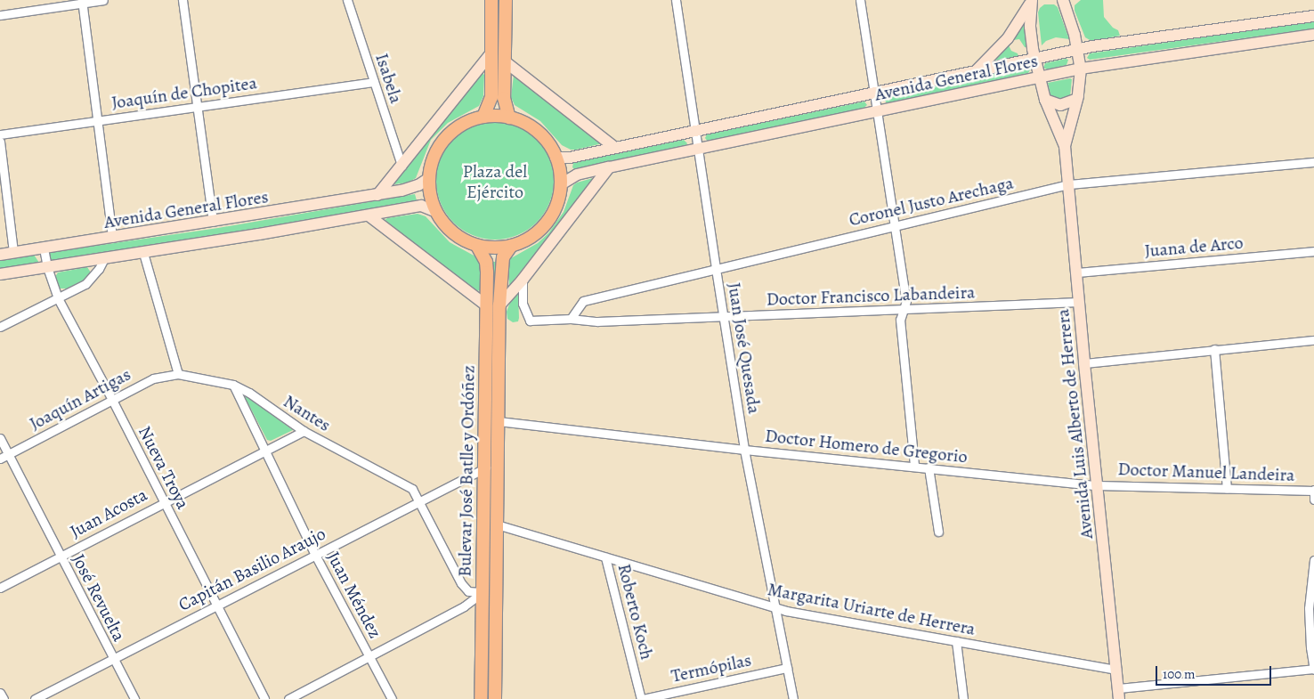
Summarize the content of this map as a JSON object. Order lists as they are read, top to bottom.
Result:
{
  "streets": {
    "main road": ["Avenida General Flores", "Avenida Luis Alberto de Herrera", "Bulevar José Batlle y Ordóñez"],
    "street": [
      "Isabela",
      "Joaquín de Chopitea",
      "Coronel Justo Arechaga",
      "Juana de Arco",
      "Doctor Francisco Labandeira",
      "Juan José Quesada",
      "Joaquín Artigas",
      "Nantes",
      "Doctor Homero de Gregorio",
      "Nueva Troya",
      "Doctor Manuel Landeira",
      "Juan Acosta",
      "Capitán Basilio Araujo",
      "Juan Méndez",
      "José Revuelta",
      "Margarita Uriarte de Herrera",
      "Roberto Koch",
      "Termópilas"
    ]
  },
  "crossings": [
    ["Avenida General Flores", "Juan José Quesada"],
    ["Avenida General Flores", "Avenida Luis Alberto de Herrera"],
    ["Avenida General Flores", "Nueva Troya"],
    ["Avenida General Flores", "Bulevar José Batlle y Ordóñez"],
    ["Isabela", "Joaquín de Chopitea"],
    ["Coronel Justo Arechaga", "Doctor Francisco Labandeira"],
    ["Coronel Justo Arechaga", "Juan José Quesada"],
    ["Coronel Justo Arechaga", "Avenida Luis Alberto de Herrera"],
    ["Juana de Arco", "Avenida Luis Alberto de Herrera"],
    ["Doctor Francisco Labandeira", "Juan José Quesada"],
    ["Doctor Francisco Labandeira", "Avenida Luis Alberto de Herrera"],
    ["Juan José Quesada", "Doctor Homero de Gregorio"],
    ["Juan José Quesada", "Margarita Uriarte de Herrera"],
    ["Juan José Quesada", "Termópilas"],
    ["Joaquín Artigas", "Nantes"],
    ["Joaquín Artigas", "Nueva Troya"],
    ["Joaquín Artigas", "José Revuelta"],
    ["Nantes", "Bulevar José Batlle y Ordóñez"],
    ["Nantes", "Juan Acosta"],
    ["Nantes", "Capitán Basilio Araujo"],
    ["Nantes", "Juan Méndez"],
    ["Avenida Luis Alberto de Herrera", "Doctor Homero de Gregorio"],
    ["Avenida Luis Alberto de Herrera", "Doctor Manuel Landeira"],
    ["Avenida Luis Alberto de Herrera", "Margarita Uriarte de Herrera"],
    ["Doctor Homero de Gregorio", "Bulevar José Batlle y Ordóñez"],
    ["Doctor Homero de Gregorio", "Doctor Manuel Landeira"],
    ["Nueva Troya", "Juan Acosta"],
    ["Nueva Troya", "Capitán Basilio Araujo"],
    ["Bulevar José Batlle y Ordóñez", "Capitán Basilio Araujo"],
    ["Bulevar José Batlle y Ordóñez", "Margarita Uriarte de Herrera"],
    ["Juan Acosta", "Juan Méndez"],
    ["Juan Acosta", "José Revuelta"],
    ["Capitán Basilio Araujo", "Juan Méndez"],
    ["Capitán Basilio Araujo", "José Revuelta"],
    ["Margarita Uriarte de Herrera", "Roberto Koch"],
    ["Roberto Koch", "Termópilas"]
  ],
  "parks": ["Plaza del Ejército"],
  "scale_bar": "100 m"
}
